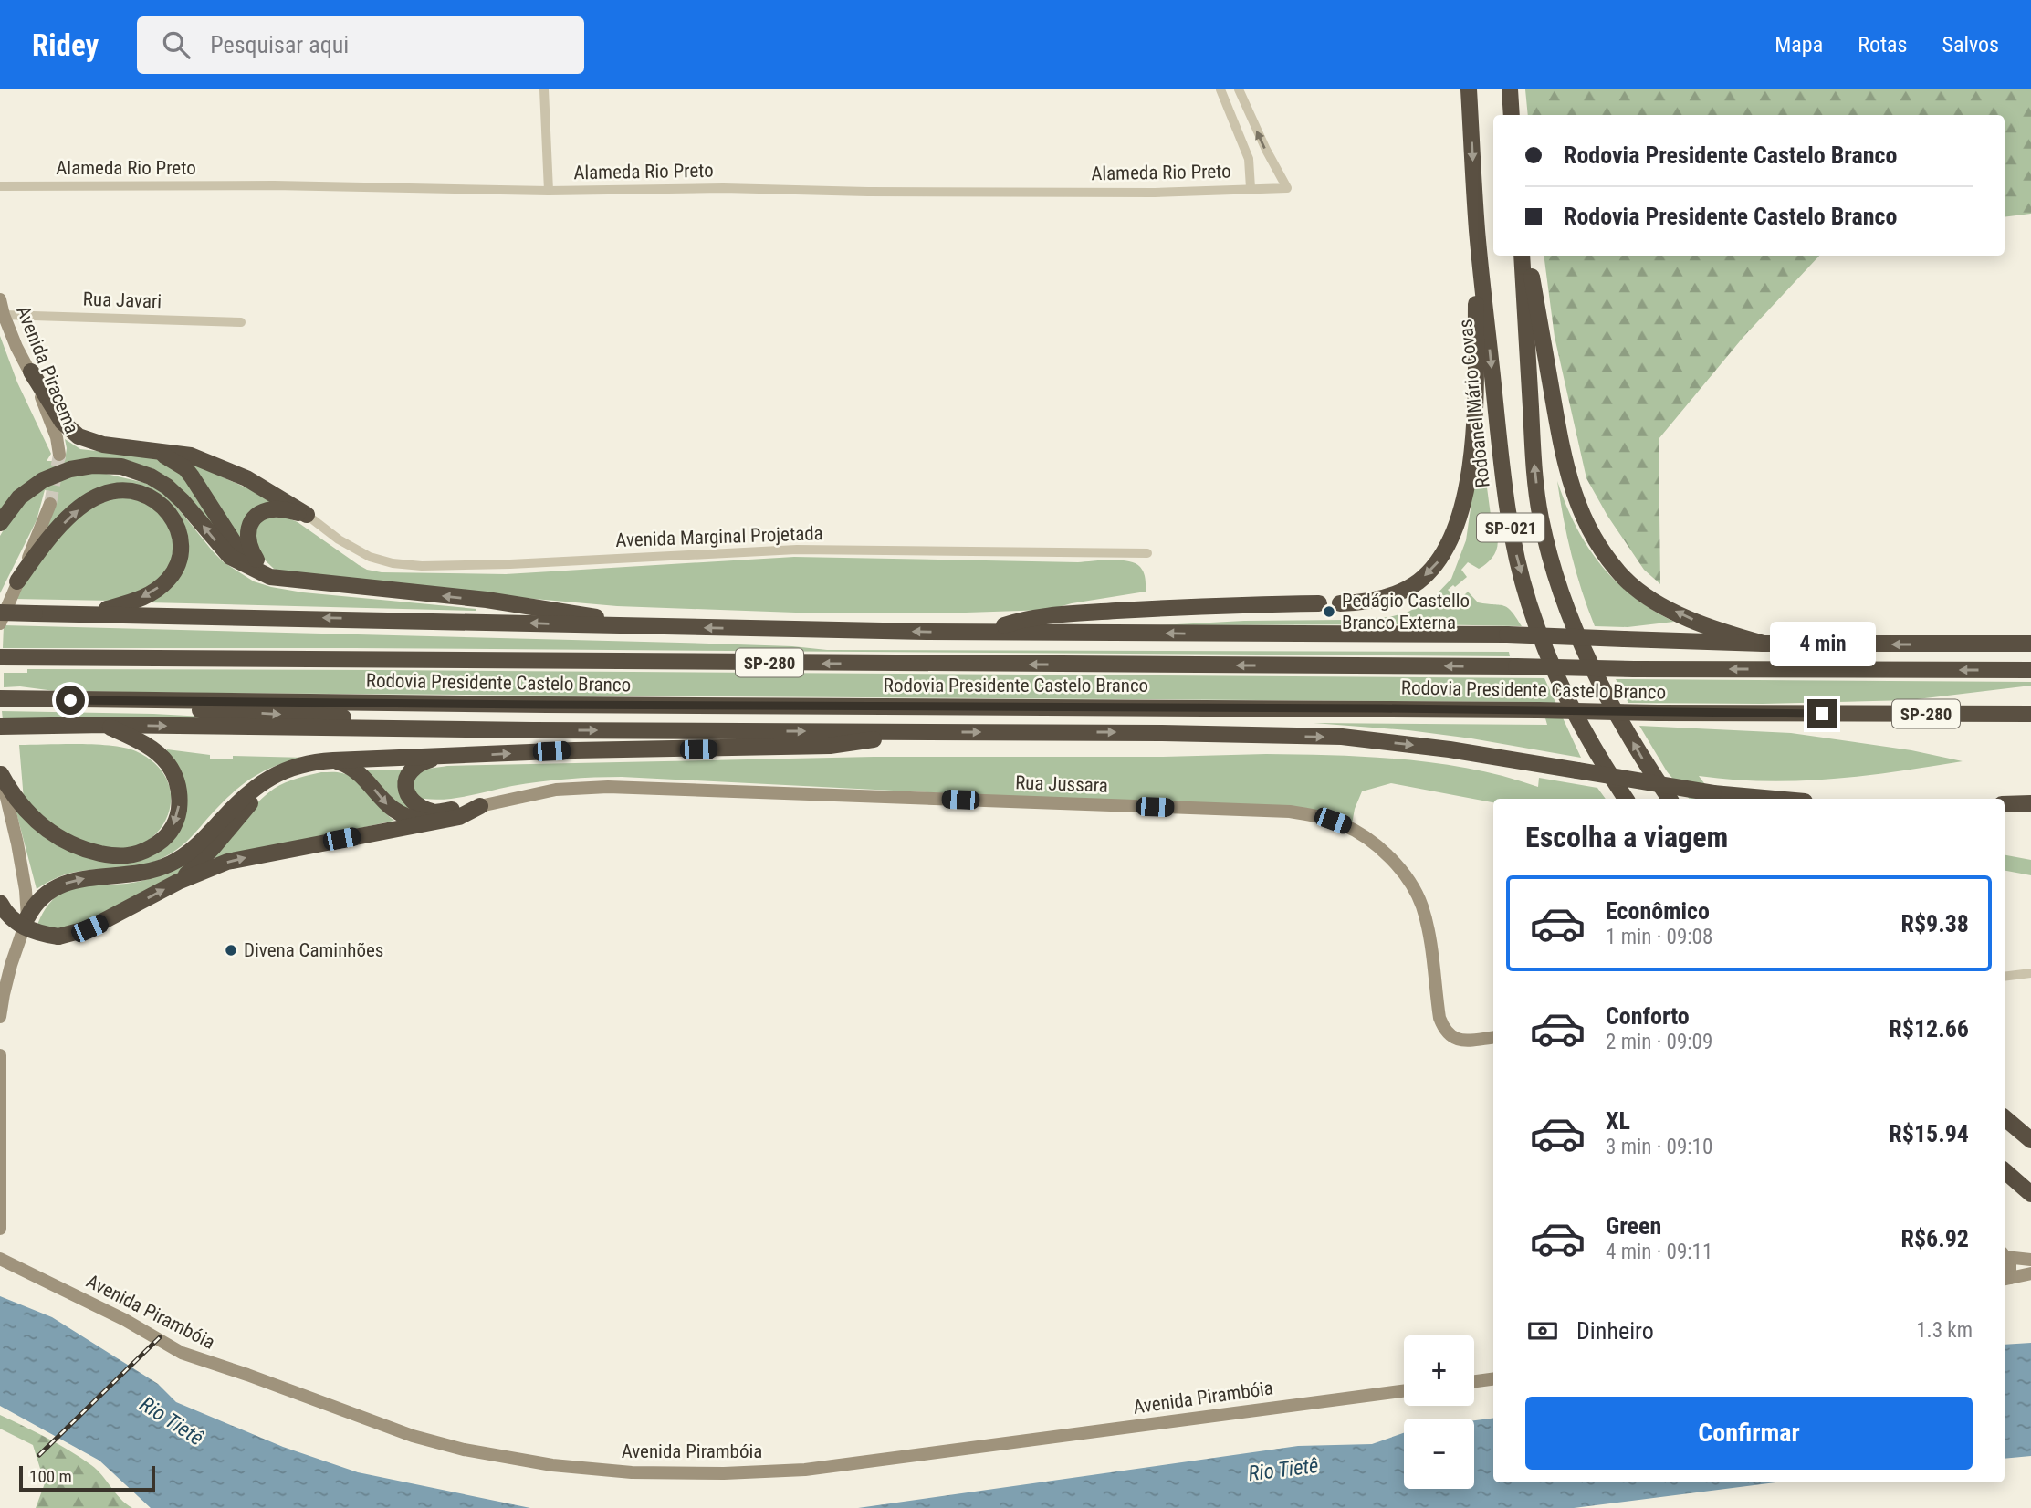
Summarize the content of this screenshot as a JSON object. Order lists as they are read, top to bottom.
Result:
{
  "streets": {
    "highway": [
      "Rodoanel Mário Covas",
      "SP-021",
      "SP-280",
      "Rodovia Presidente Castelo Branco"
    ],
    "main road": ["Avenida Piracema", "Rua Jussara", "Avenida Pirambóia"],
    "street": ["Alameda Rio Preto", "Rua Javari", "Avenida Marginal Projetada"]
  },
  "crossings": [
    ["Rua Javari", "Avenida Piracema"]
  ],
  "water": ["Rio Tietê"],
  "places": ["Pedágio Castello Branco Externa", "Divena Caminhões"],
  "scale_bar": "100 m",
  "page": {
    "header": "Ridey",
    "search": "Pesquisar aqui",
    "nav": ["Mapa", "Rotas", "Salvos"],
    "banner": ["Rodovia Presidente Castelo Branco", "Rodovia Presidente Castelo Branco"],
    "bubble": "4 min",
    "heading": "Escolha a viagem",
    "list": [
      {
        "name": "Econômico",
        "note": "1 min · 09:08",
        "value": "R$9.38"
      },
      {
        "name": "Conforto",
        "note": "2 min · 09:09",
        "value": "R$12.66"
      },
      {
        "name": "XL",
        "note": "3 min · 09:10",
        "value": "R$15.94"
      },
      {
        "name": "Green",
        "note": "4 min · 09:11",
        "value": "R$6.92"
      }
    ],
    "pay": ["Dinheiro", "1.3 km"],
    "map_buttons": ["+", "−"],
    "buttons": "Confirmar",
    "scale": "100 m"
  }
}
